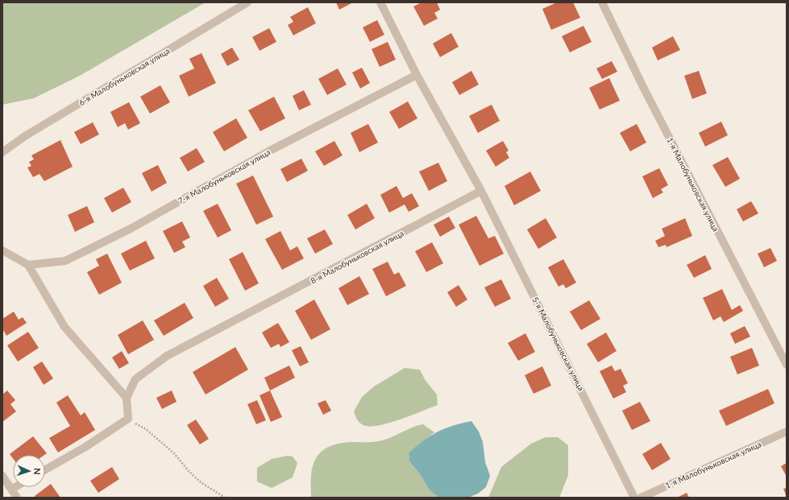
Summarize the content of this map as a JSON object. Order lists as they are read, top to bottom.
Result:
{
  "streets": {
    "street": [
      "6-я Малобуньковская улица",
      "7-я Малобуньковская улица",
      "1-я Малобуньковская улица",
      "8-я Малобуньковская улица",
      "5-я Малобуньковская улица"
    ]
  },
  "crossings": [
    ["8-я Малобуньковская улица", "5-я Малобуньковская улица"]
  ],
  "north": "right"
}
